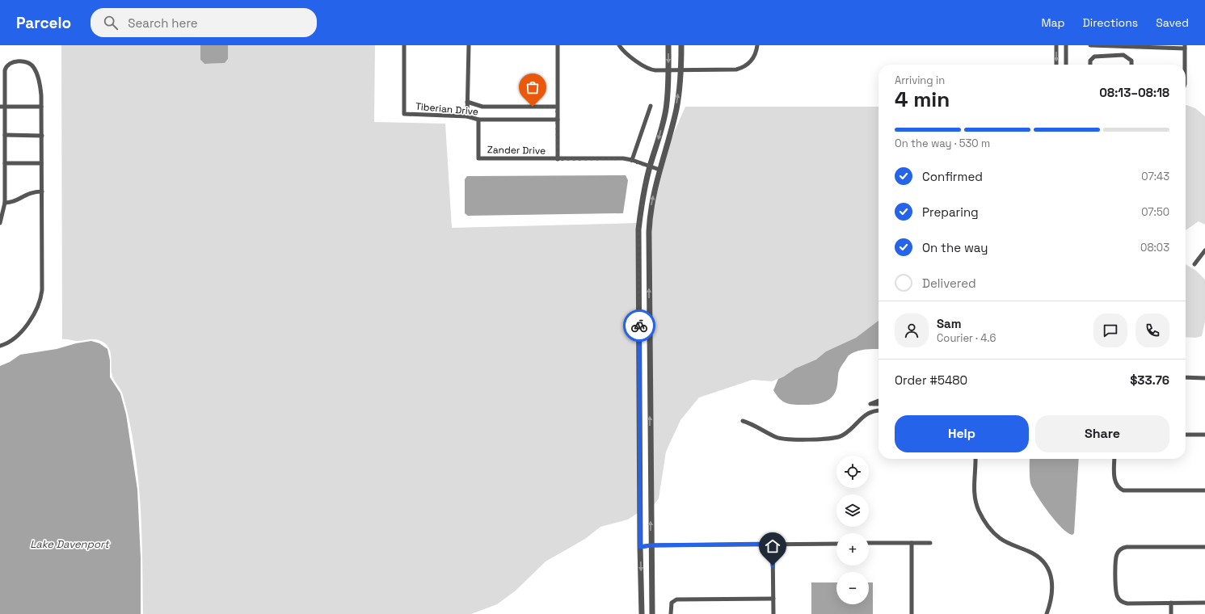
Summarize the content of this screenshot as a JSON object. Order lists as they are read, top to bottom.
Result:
{
  "streets": {
    "street": ["Tiberian Drive", "Zander Drive"]
  },
  "crossings": [
    ["Tiberian Drive", "Zander Drive"]
  ],
  "water": ["Lake Davenport"],
  "page": {
    "header": "Parcelo",
    "search": "Search here",
    "nav": ["Map", "Directions", "Saved"],
    "heading": ["4 min", "Arriving in", "08:13–08:18"],
    "panel": [
      "Sam",
      "Courier · 4.6",
      "Order #5480",
      "$33.76"
    ],
    "bar": "On the way · 530 m",
    "list": [
      ["Confirmed", "07:43"],
      ["Preparing", "07:50"],
      ["On the way", "08:03"],
      "Delivered"
    ],
    "buttons": ["Help", "Share"],
    "map_buttons": ["+", "−"]
  }
}
